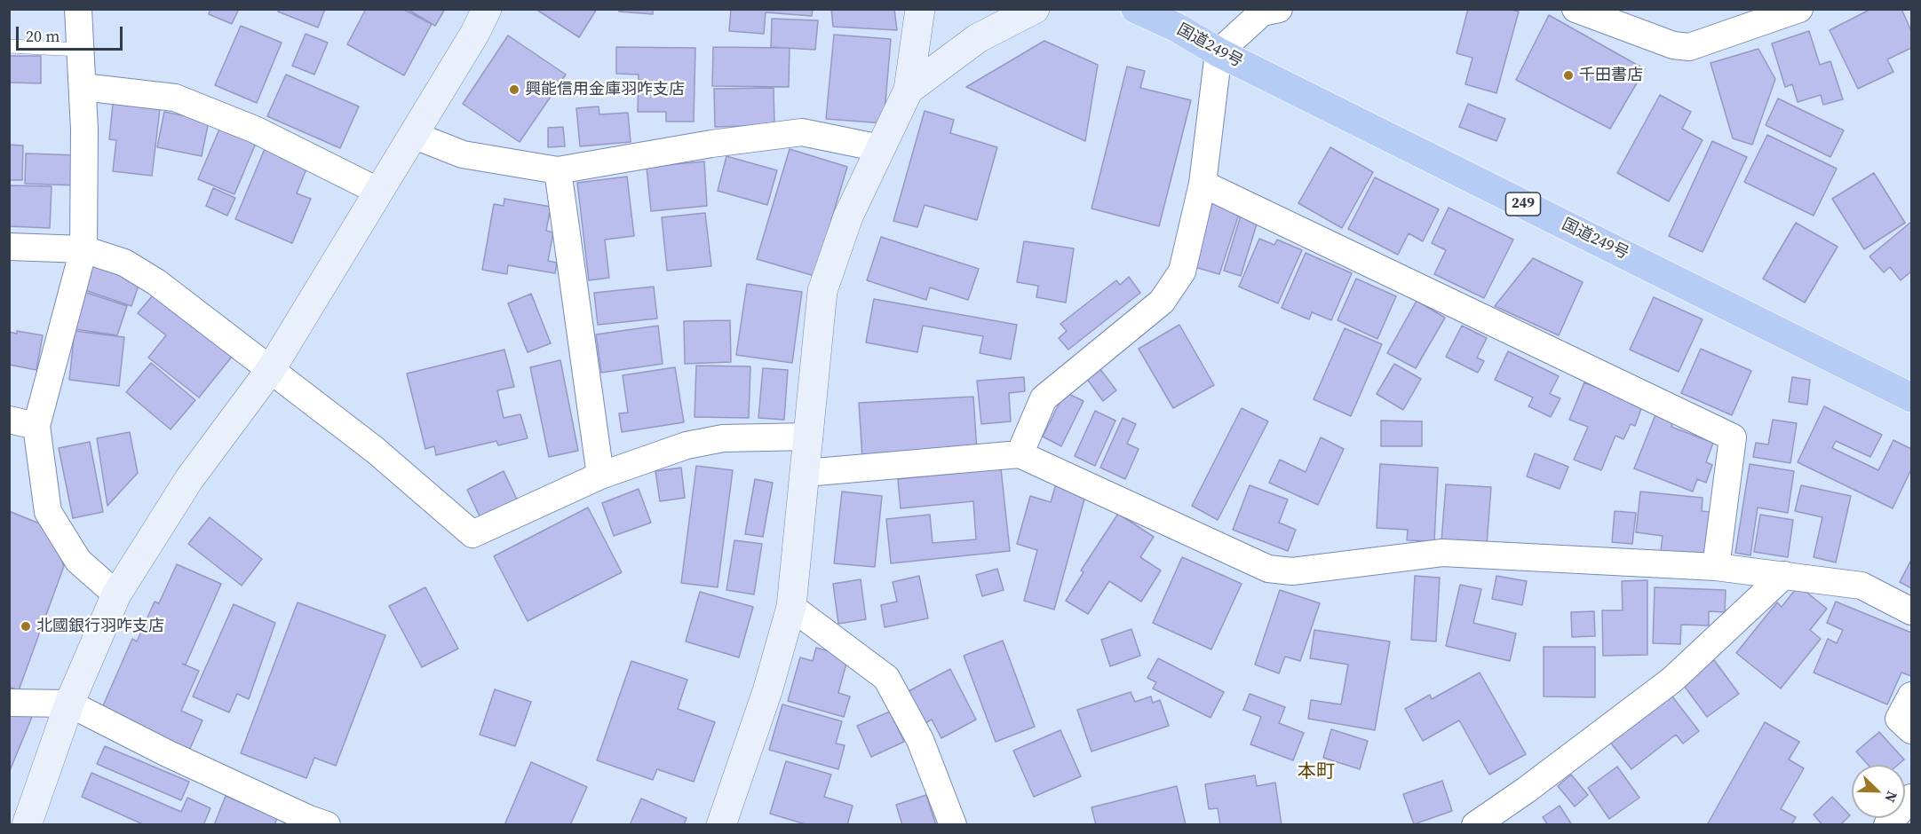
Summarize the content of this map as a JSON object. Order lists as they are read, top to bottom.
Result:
{
  "streets": {
    "highway": ["国道249号", "249"]
  },
  "districts": ["本町"],
  "places": ["千田書店", "興能信用金庫羽咋支店", "北國銀行羽咋支店"],
  "scale_bar": "20 m",
  "north": "bottom right"
}
